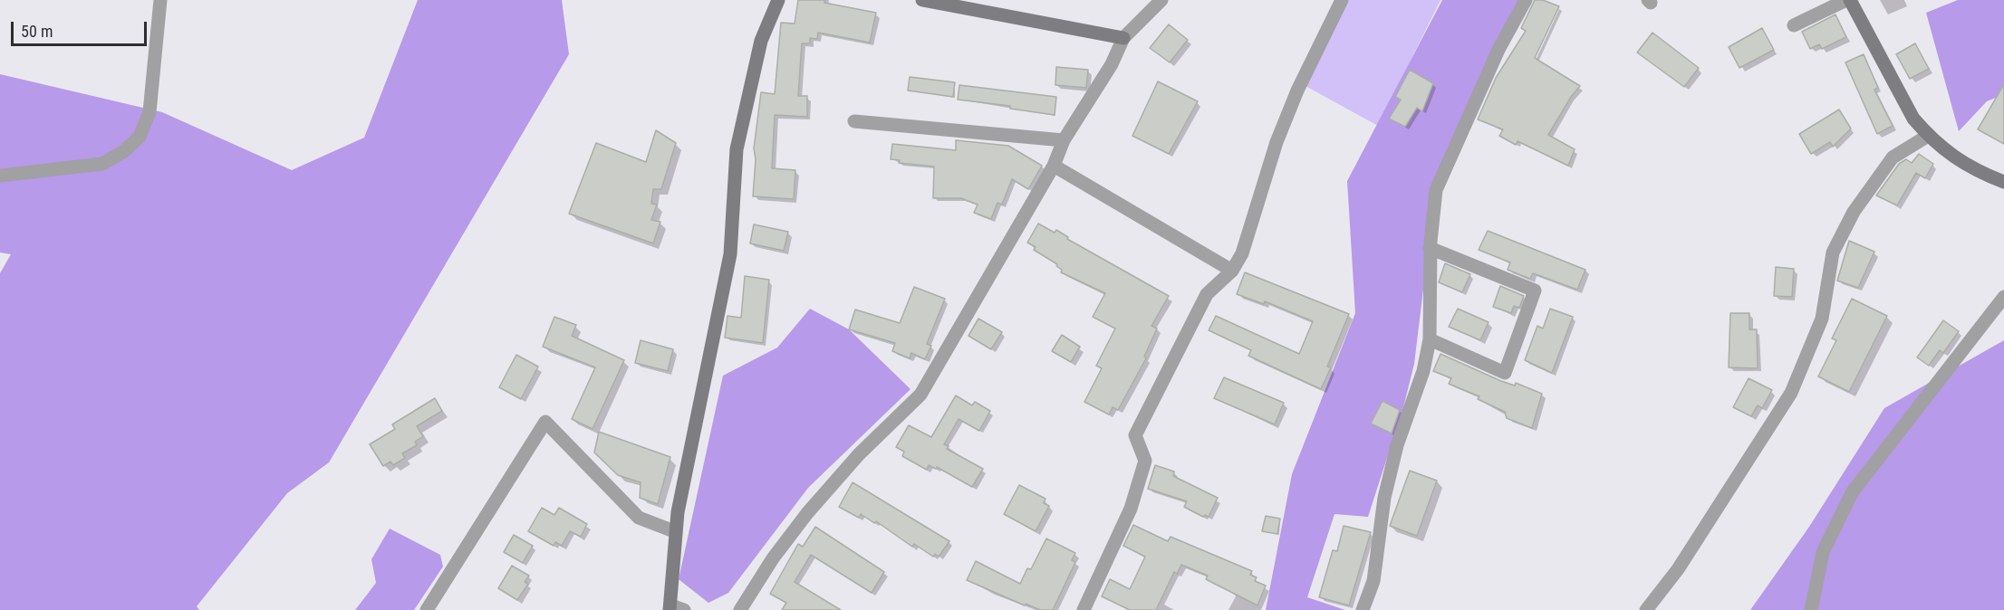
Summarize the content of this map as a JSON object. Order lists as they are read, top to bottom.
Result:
{
  "scale_bar": "50 m"
}
